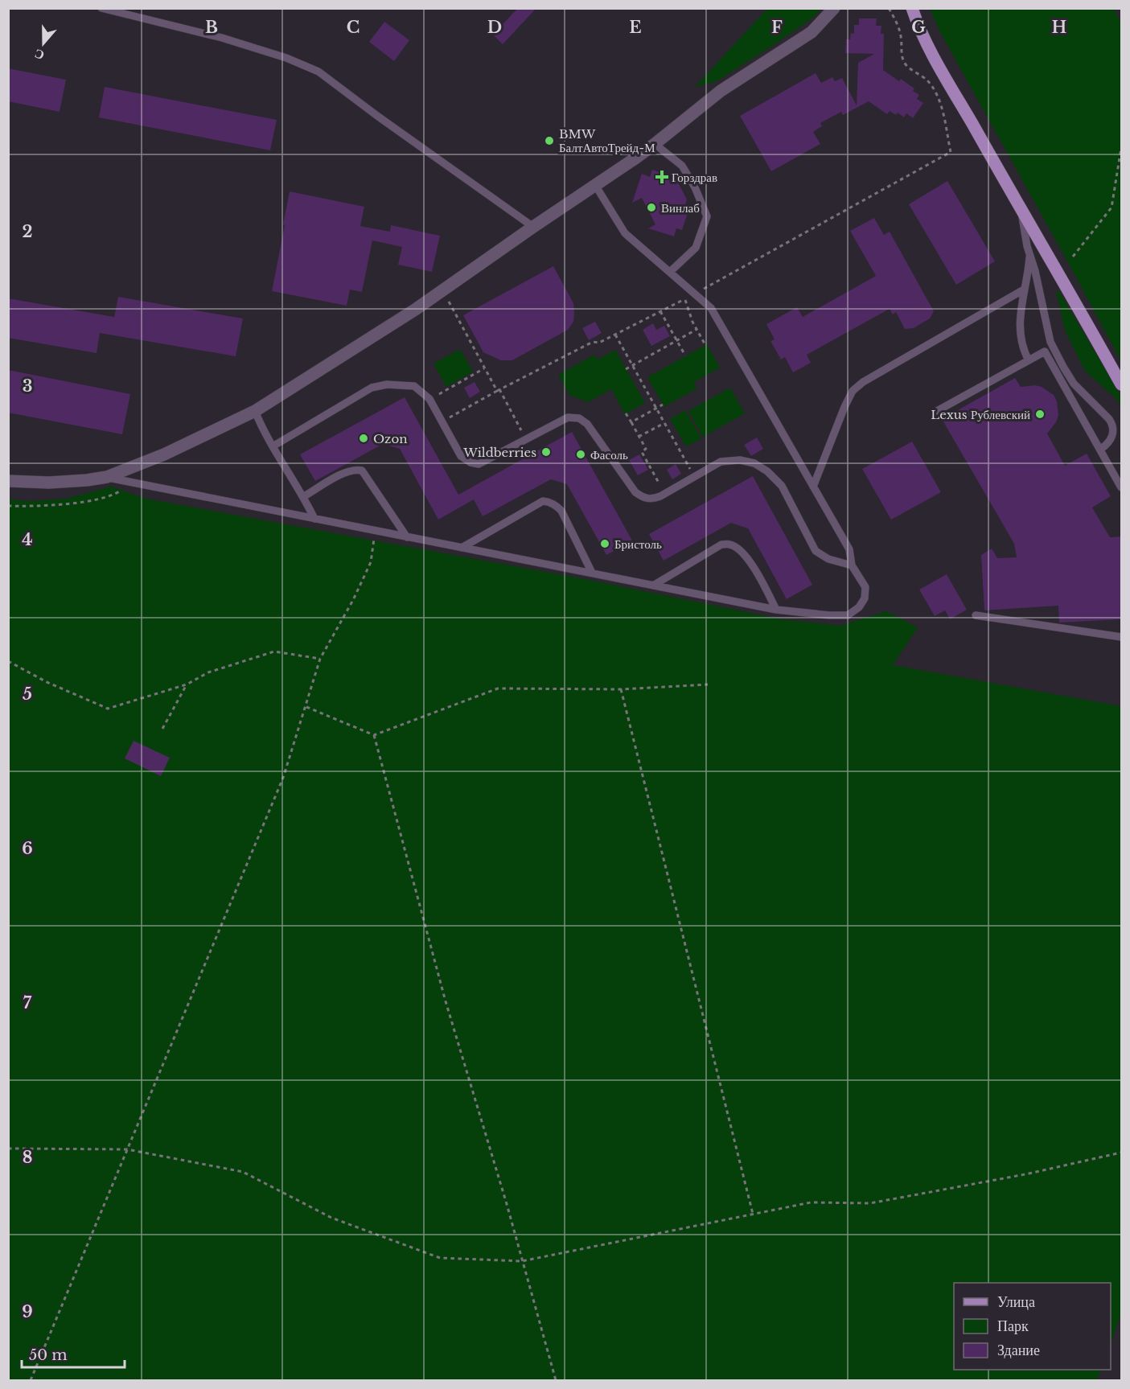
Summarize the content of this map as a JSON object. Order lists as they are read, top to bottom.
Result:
{
  "places": {
    "other": [
      "BMW БалтАвтоТрейд-М",
      "Винлаб",
      "Lexus Рублевский",
      "Ozon",
      "Wildberries",
      "Фасоль",
      "Бристоль"
    ],
    "health": ["Горздрав"]
  },
  "legend": ["Улица", "Парк", "Здание"],
  "scale_bar": "50 m",
  "north": "bottom",
  "grid": {
    "columns": [
      "B",
      "C",
      "D",
      "E",
      "F",
      "G",
      "H"
    ],
    "rows": [
      "2",
      "3",
      "4",
      "5",
      "6",
      "7",
      "8",
      "9"
    ]
  }
}
